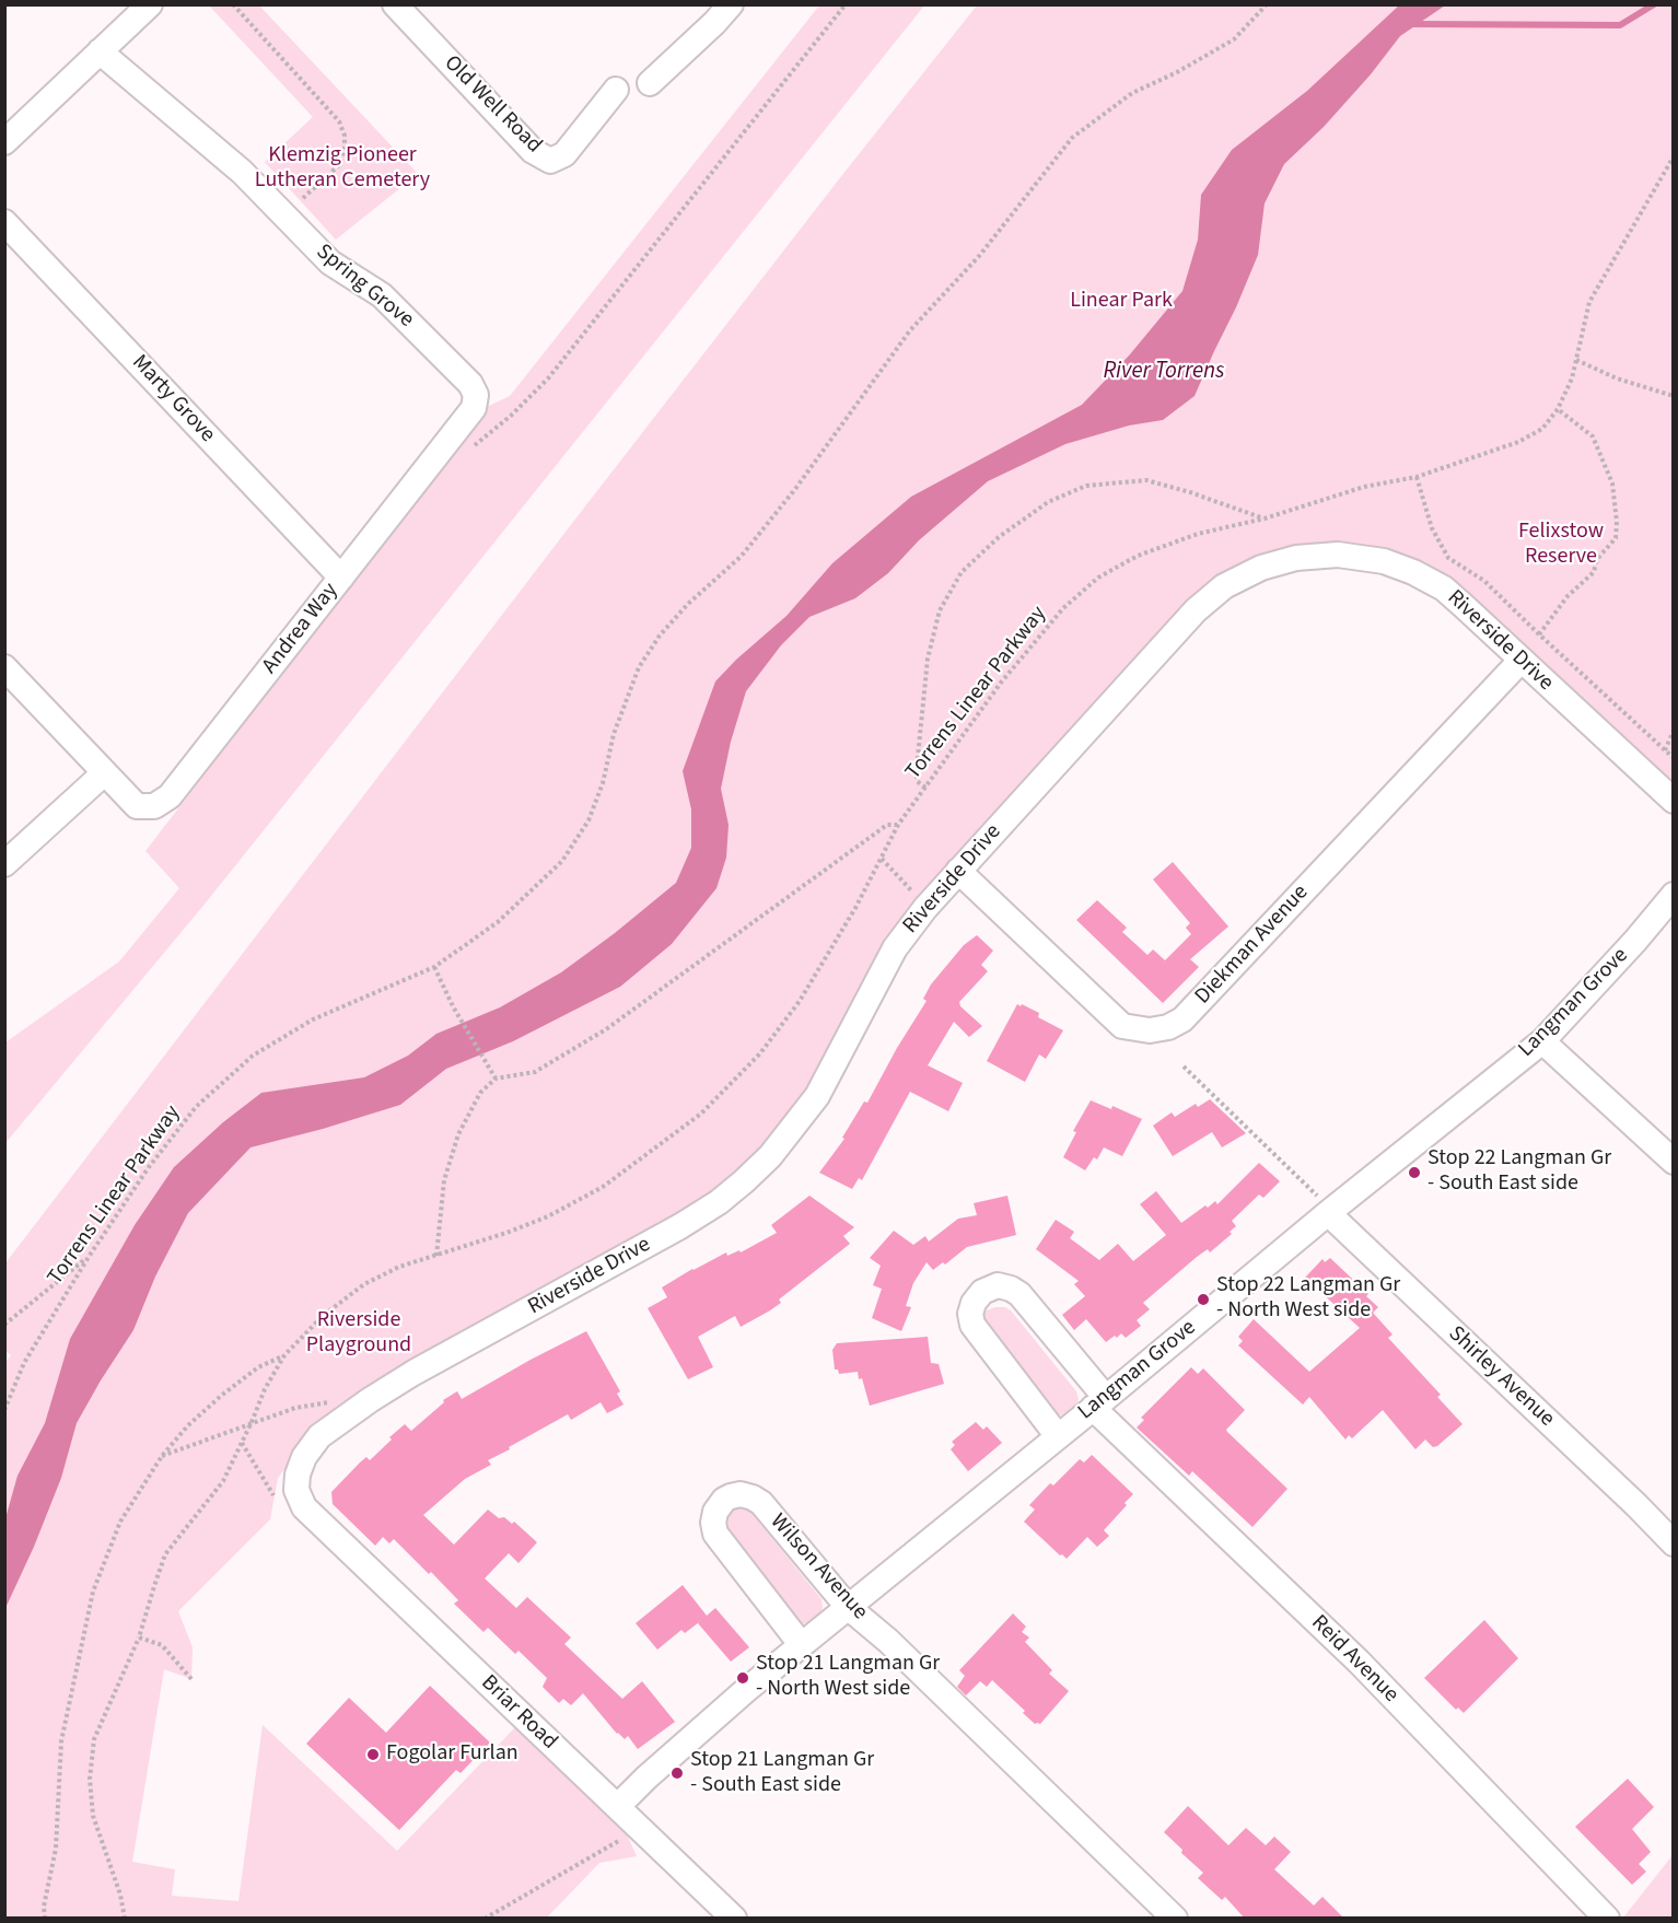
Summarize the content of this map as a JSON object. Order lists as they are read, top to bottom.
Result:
{
  "streets": {
    "street": [
      "Old Well Road",
      "Spring Grove",
      "Marty Grove",
      "Andrea Way",
      "Riverside Drive",
      "Diekman Avenue",
      "Langman Grove",
      "Shirley Avenue",
      "Wilson Avenue",
      "Reid Avenue",
      "Briar Road"
    ],
    "path": ["Torrens Linear Parkway"]
  },
  "crossings": [
    ["Spring Grove", "Andrea Way"],
    ["Marty Grove", "Andrea Way"],
    ["Riverside Drive", "Diekman Avenue"],
    ["Riverside Drive", "Briar Road"],
    ["Langman Grove", "Shirley Avenue"],
    ["Langman Grove", "Wilson Avenue"],
    ["Langman Grove", "Reid Avenue"],
    ["Langman Grove", "Briar Road"]
  ],
  "water": ["River Torrens"],
  "parks": [
    "Klemzig Pioneer Lutheran Cemetery",
    "Linear Park",
    "Felixstow Reserve",
    "Riverside Playground"
  ],
  "places": [
    "Stop 22 Langman Gr - South East side",
    "Stop 22 Langman Gr - North West side",
    "Stop 21 Langman Gr - North West side",
    "Fogolar Furlan",
    "Stop 21 Langman Gr - South East side"
  ]
}
